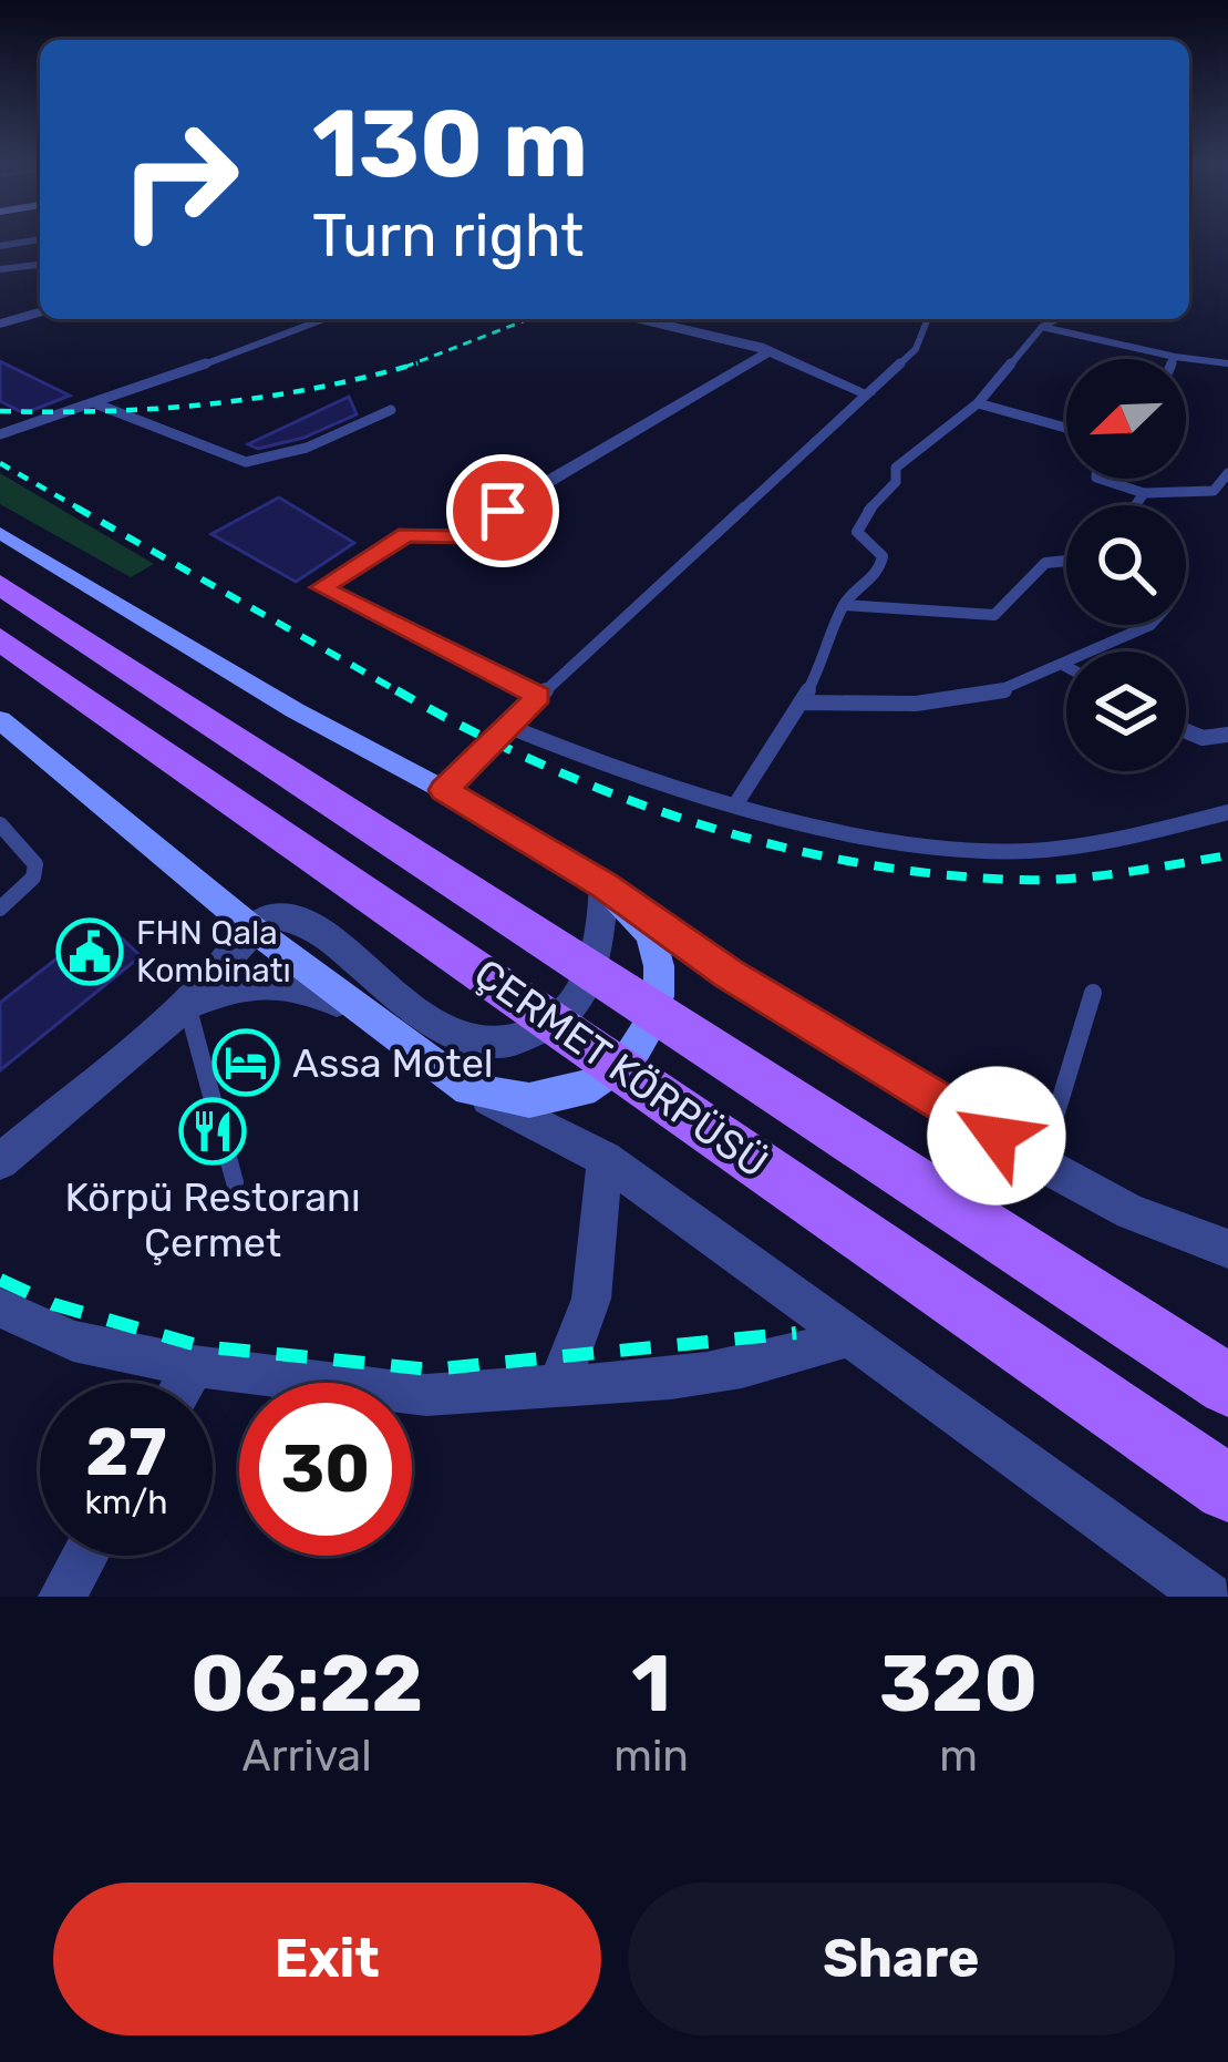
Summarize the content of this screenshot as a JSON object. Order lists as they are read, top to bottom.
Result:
{
  "streets": {
    "main road": ["ÇERMET KÖRPÜSÜ"]
  },
  "places": {
    "public building": ["FHN Qala Kombinatı"],
    "hotel": ["Assa Motel"],
    "restaurant": ["Körpü Restoranı Çermet"]
  },
  "north": "bottom left",
  "page": {
    "turn": ["130 m", "Turn right"],
    "speed": "27 km/h",
    "limit": "30",
    "eta": [
      "06:22",
      "Arrival",
      "1",
      "min",
      "320",
      "m"
    ],
    "buttons": ["Exit", "Share"]
  }
}
